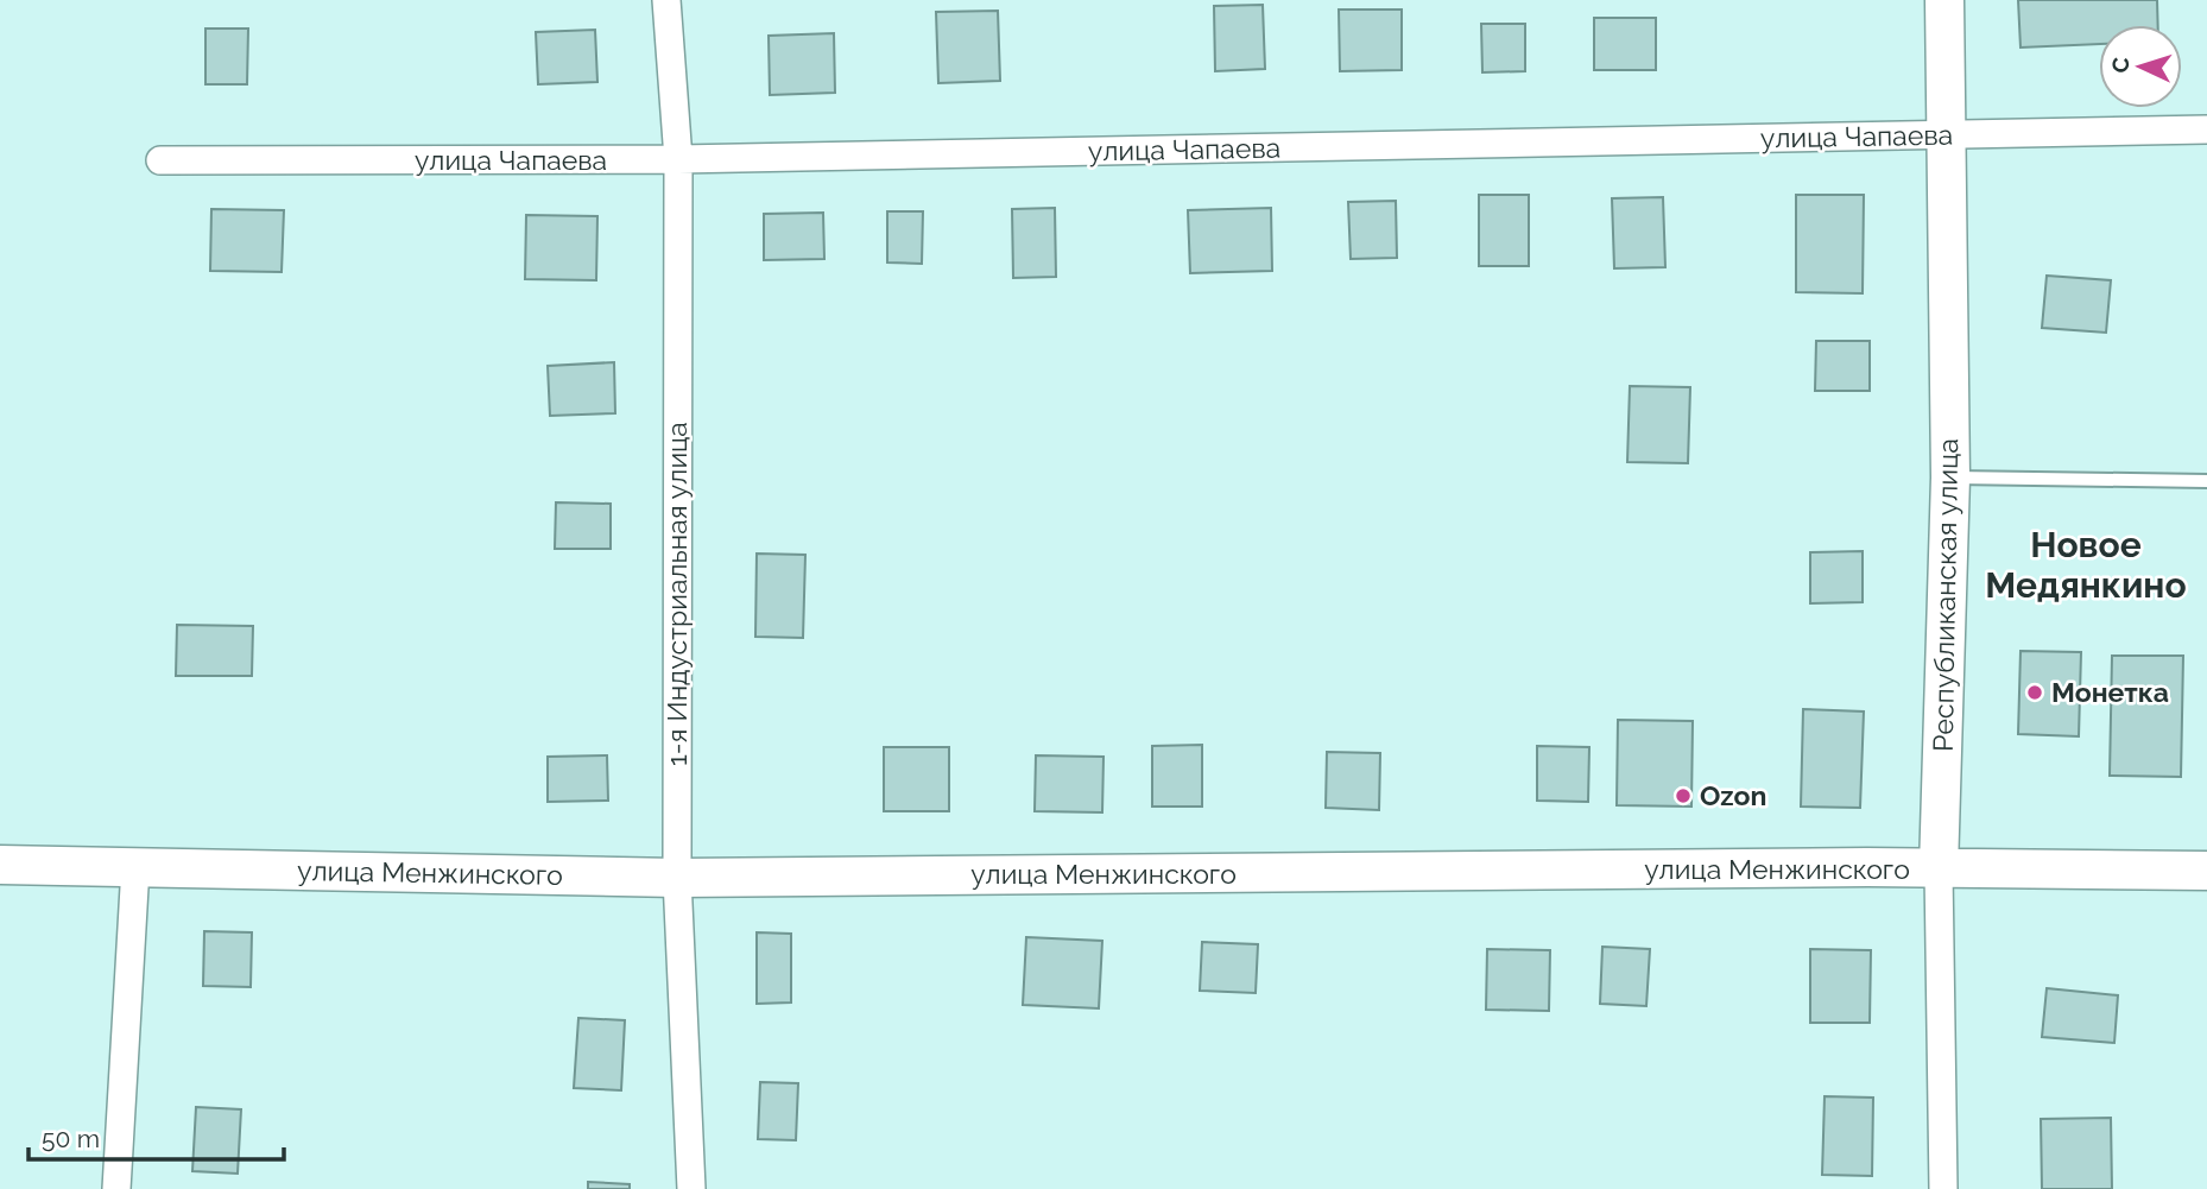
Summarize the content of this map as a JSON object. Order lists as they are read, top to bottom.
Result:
{
  "streets": {
    "main road": ["Республиканская улица", "улица Менжинского"],
    "street": ["улица Чапаева", "1-я Индустриальная улица"]
  },
  "crossings": [
    ["улица Чапаева", "1-я Индустриальная улица"],
    ["улица Чапаева", "Республиканская улица"],
    ["1-я Индустриальная улица", "улица Менжинского"],
    ["Республиканская улица", "улица Менжинского"]
  ],
  "districts": ["Новое Медянкино"],
  "places": ["Монетка", "Ozon"],
  "scale_bar": "50 m",
  "north": "left"
}
